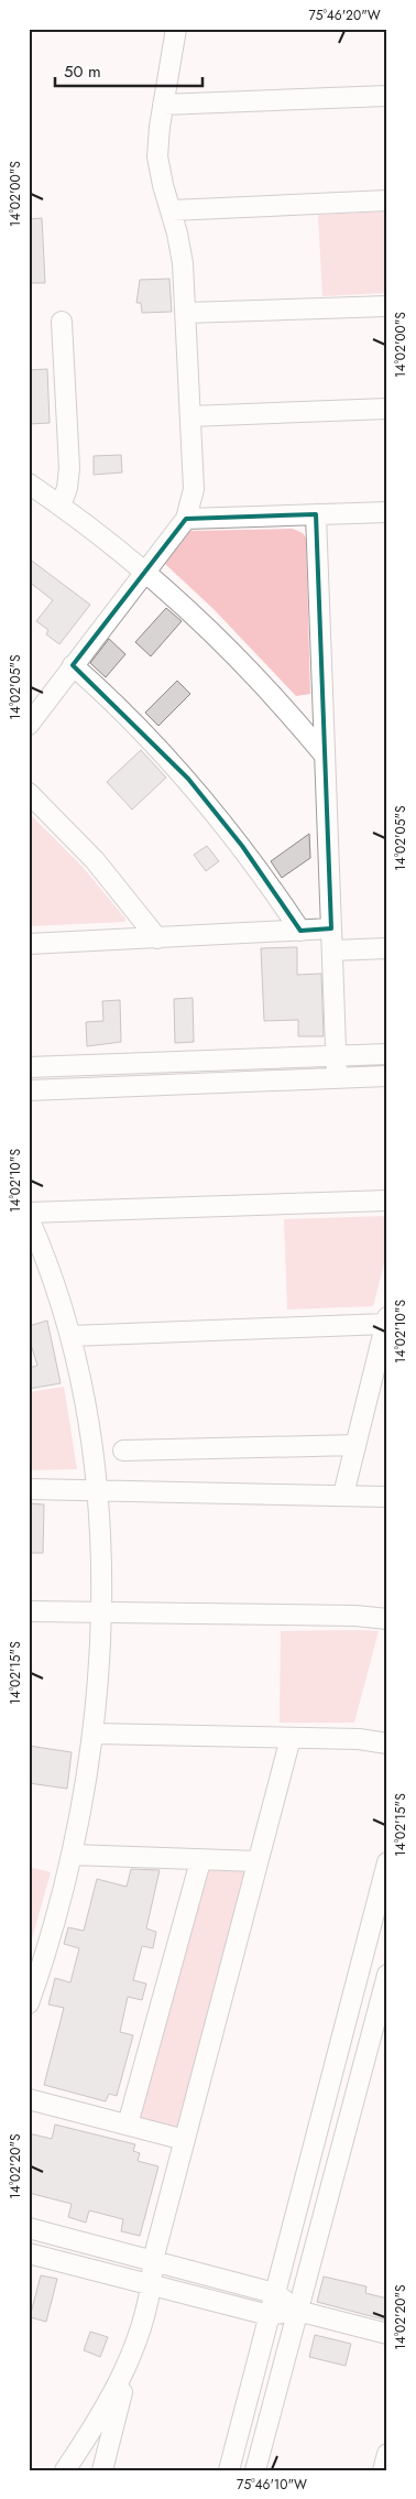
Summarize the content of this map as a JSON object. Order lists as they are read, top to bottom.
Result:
{
  "scale_bar": "50 m",
  "coordinates": [
    "75°46'20\"W",
    "14°02'00\"S",
    "14°02'05\"S",
    "14°02'10\"S",
    "14°02'15\"S",
    "14°02'20\"S",
    "75°46'10\"W"
  ]
}
